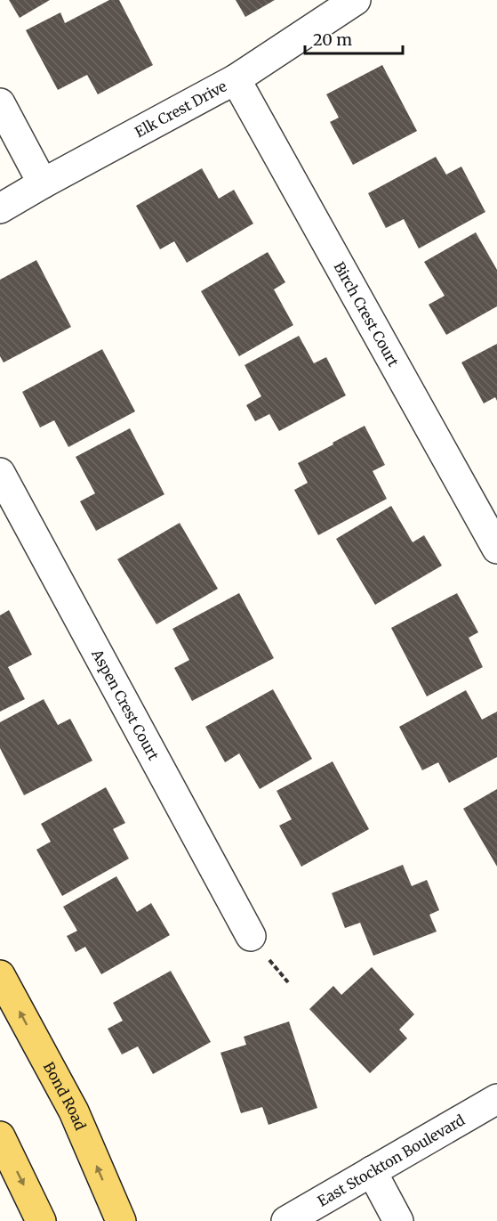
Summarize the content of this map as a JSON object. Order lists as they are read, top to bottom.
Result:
{
  "streets": {
    "main road": ["Bond Road"],
    "street": [
      "Elk Crest Drive",
      "Birch Crest Court",
      "Aspen Crest Court",
      "East Stockton Boulevard"
    ]
  },
  "crossings": [
    ["Elk Crest Drive", "Birch Crest Court"]
  ],
  "scale_bar": "20 m"
}
